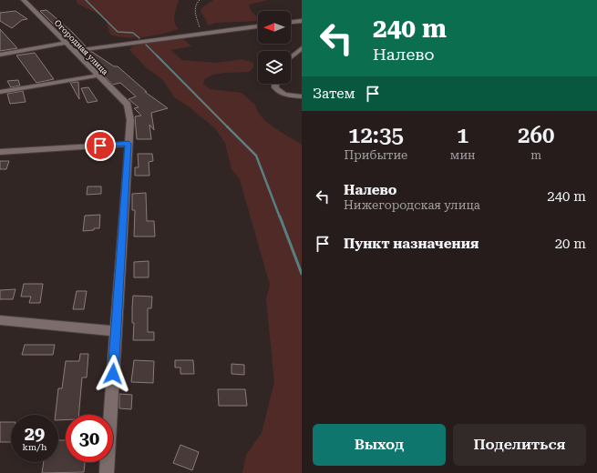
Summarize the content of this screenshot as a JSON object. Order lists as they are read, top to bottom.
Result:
{
  "streets": {
    "street": ["Огородная улица"]
  },
  "north": "left",
  "page": {
    "turn": ["240 m", "Налево"],
    "then": "Затем",
    "eta": [
      "12:35",
      "Прибытие",
      "1",
      "мин",
      "260",
      "m"
    ],
    "list": [
      {
        "name": "Налево",
        "note": "Нижегородская улица",
        "value": "240 m"
      },
      {
        "name": "Пункт назначения",
        "value": "20 m"
      }
    ],
    "speed": "29 km/h",
    "limit": "30",
    "buttons": ["Выход", "Поделиться"]
  }
}
